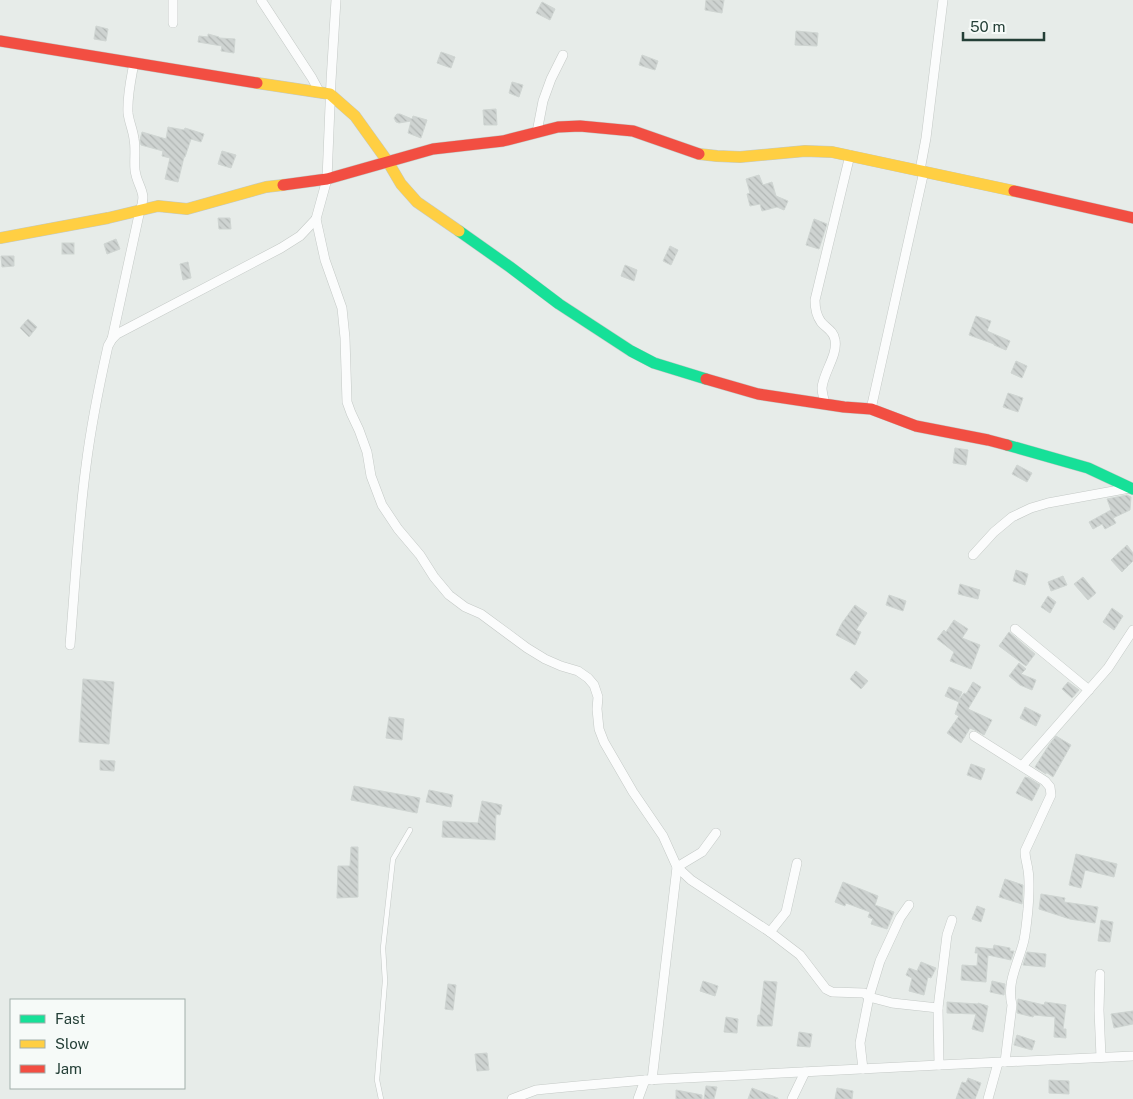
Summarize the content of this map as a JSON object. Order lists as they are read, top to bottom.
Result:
{
  "legend": ["Fast", "Slow", "Jam"],
  "scale_bar": "50 m"
}
